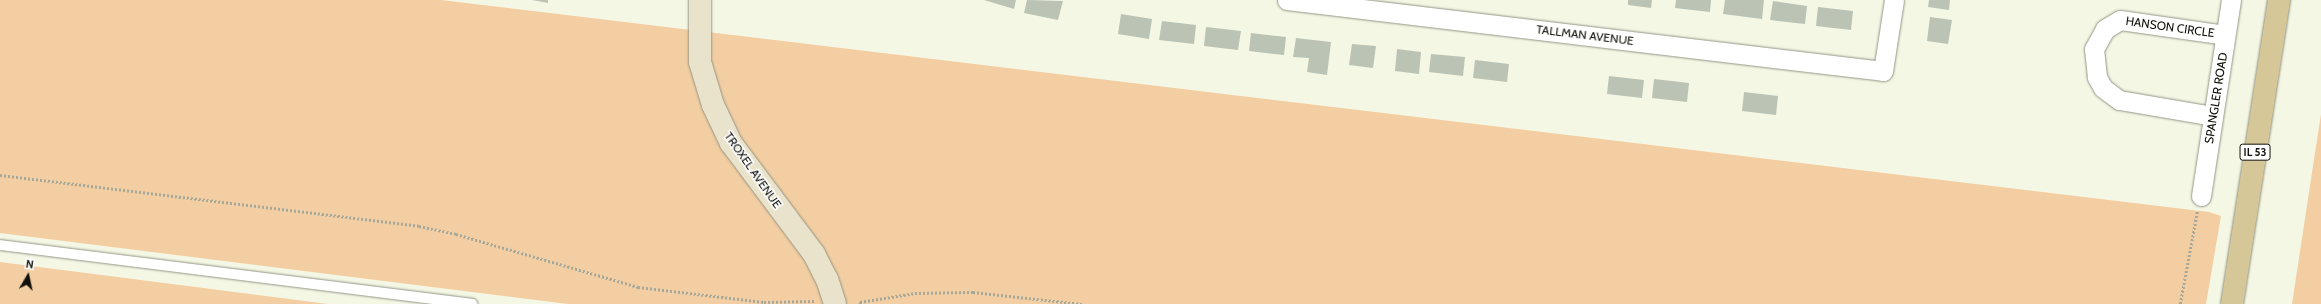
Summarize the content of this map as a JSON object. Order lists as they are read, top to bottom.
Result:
{
  "streets": {
    "main road": ["IL 53"],
    "street": [
      "HANSON CIRCLE",
      "TALLMAN AVENUE",
      "SPANGLER ROAD",
      "TROXEL AVENUE"
    ]
  },
  "crossings": [
    ["HANSON CIRCLE", "SPANGLER ROAD"]
  ],
  "north": "top"
}
